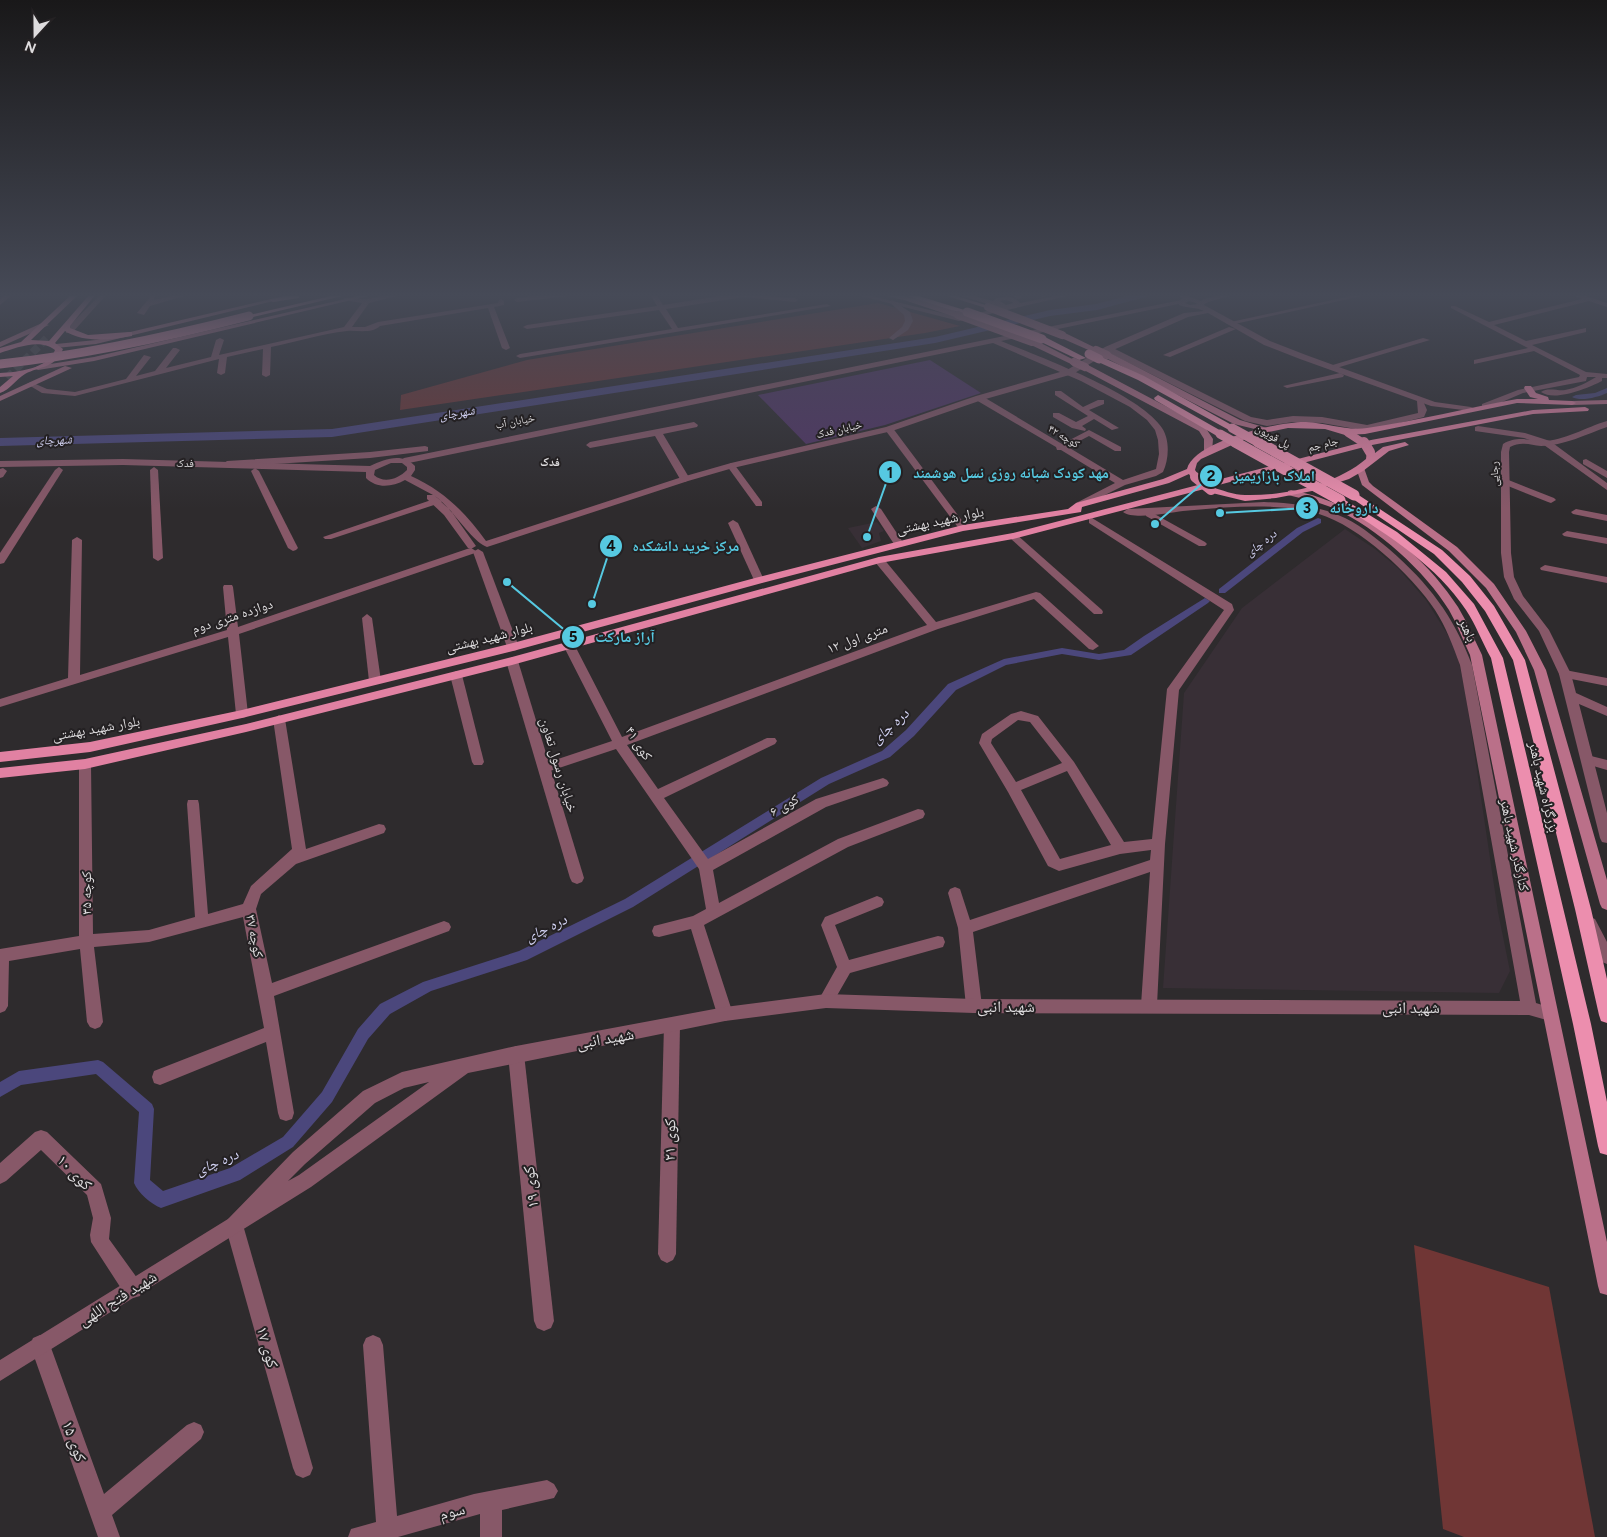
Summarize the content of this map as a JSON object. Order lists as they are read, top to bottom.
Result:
{
  "streets": {
    "highway": ["پل قویون", "بزرگراه شهید باهنر"],
    "main road": ["جام جم", "بلوار شهید بهشتی", "کنارگذر شهید باهنر"],
    "street": [
      "خیابان آب",
      "خیابان فدک",
      "کوچه ۴۲",
      "فدک",
      "رجایی",
      "دوازده متری دوم",
      "باهنر",
      "۱۲ متری اول",
      "کوی ۴۱",
      "خیابان رسول تعاون",
      "کوی ۶",
      "کوچه ۳۵",
      "کوچه ۳۷",
      "شهید انبی",
      "کوی ۲۱",
      "کوی ۱۰",
      "کوی ۱۹",
      "شهید فتح اللهی",
      "کوی ۱۷",
      "کوی ۱۵",
      "سوم"
    ]
  },
  "crossings": [
    ["خیابان آب", "فدک"],
    ["خیابان فدک", "کوچه ۴۲"],
    ["خیابان فدک", "دوازده متری دوم"],
    ["پل قویون", "بزرگراه شهید باهنر"],
    ["جام جم", "بلوار شهید بهشتی"],
    ["بلوار شهید بهشتی", "کوی ۴۱"],
    ["بلوار شهید بهشتی", "خیابان رسول تعاون"],
    ["بلوار شهید بهشتی", "کوچه ۳۵"],
    ["باهنر", "شهید انبی"],
    ["۱۲ متری اول", "کوی ۴۱"],
    ["۱۲ متری اول", "خیابان رسول تعاون"],
    ["کوی ۴۱", "کوی ۶"],
    ["کنارگذر شهید باهنر", "شهید انبی"],
    ["شهید انبی", "کوی ۲۱"],
    ["شهید انبی", "کوی ۱۹"],
    ["شهید انبی", "شهید فتح اللهی"],
    ["شهید انبی", "کوی ۱۷"],
    ["کوی ۱۰", "شهید فتح اللهی"],
    ["شهید فتح اللهی", "کوی ۱۷"],
    ["شهید فتح اللهی", "کوی ۱۵"]
  ],
  "districts": ["فدک"],
  "water": ["شهرچای", "دره چای"],
  "places": [
    "داروخانه",
    "املاک بازاریمیز",
    "مهد کودک شبانه روزی نسل هوشمند",
    "آراز مارکت",
    "مرکز خرید دانشکده"
  ],
  "north": "bottom"
}
